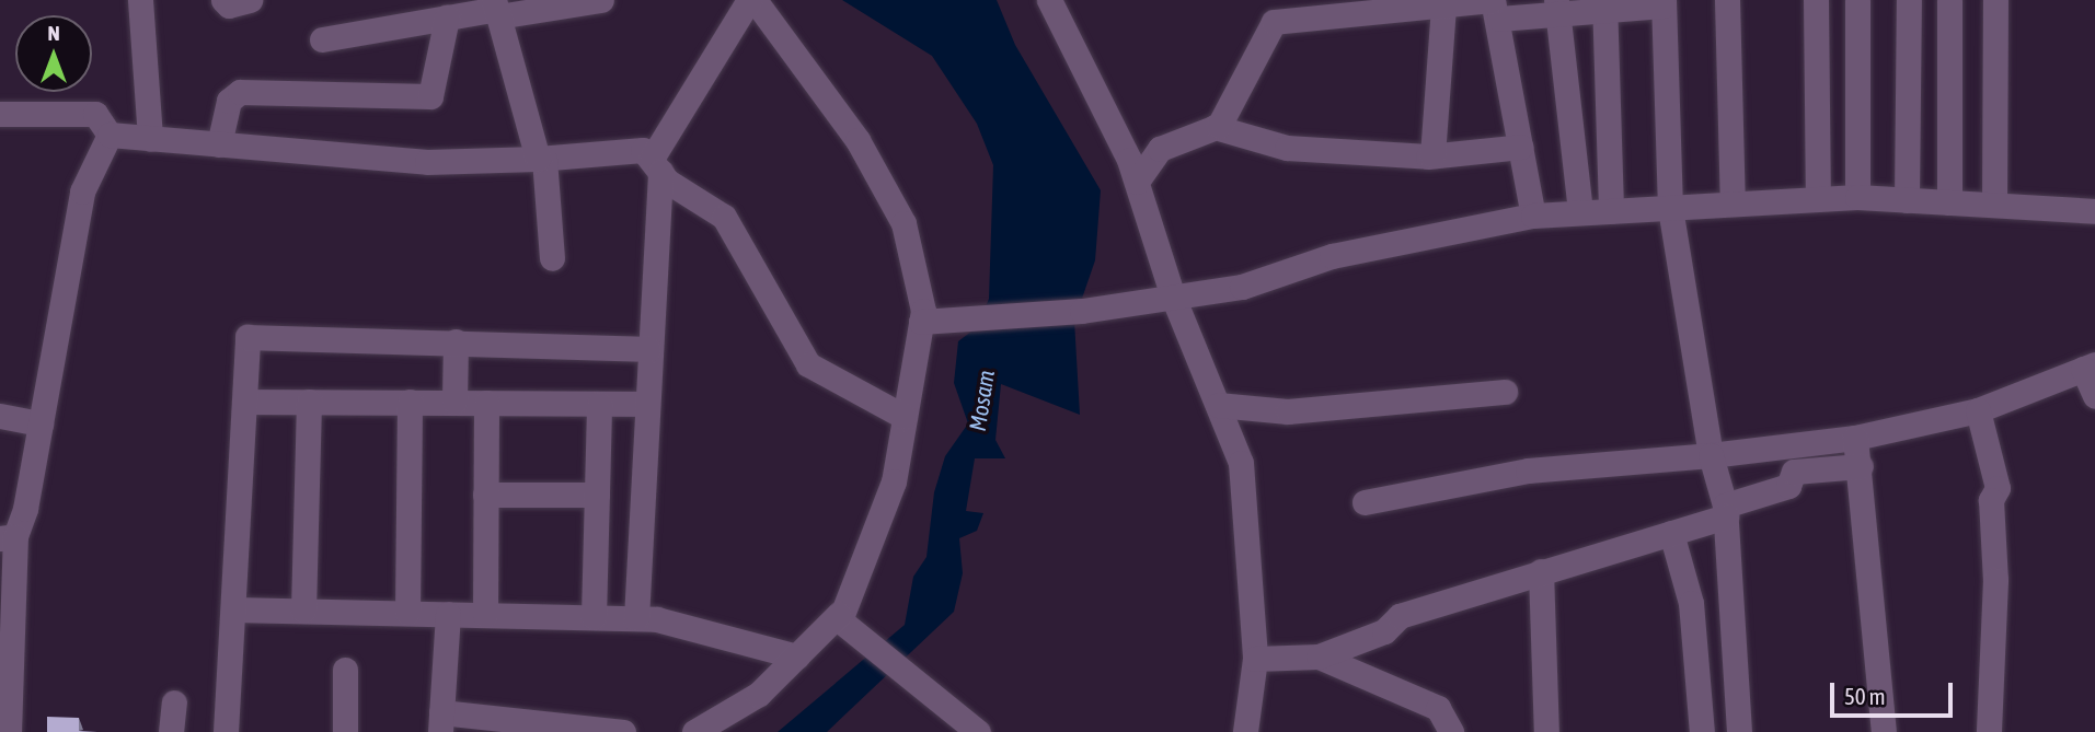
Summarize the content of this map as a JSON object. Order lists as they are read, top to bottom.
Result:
{
  "water": ["Mosam"],
  "scale_bar": "50 m",
  "north": "top"
}
